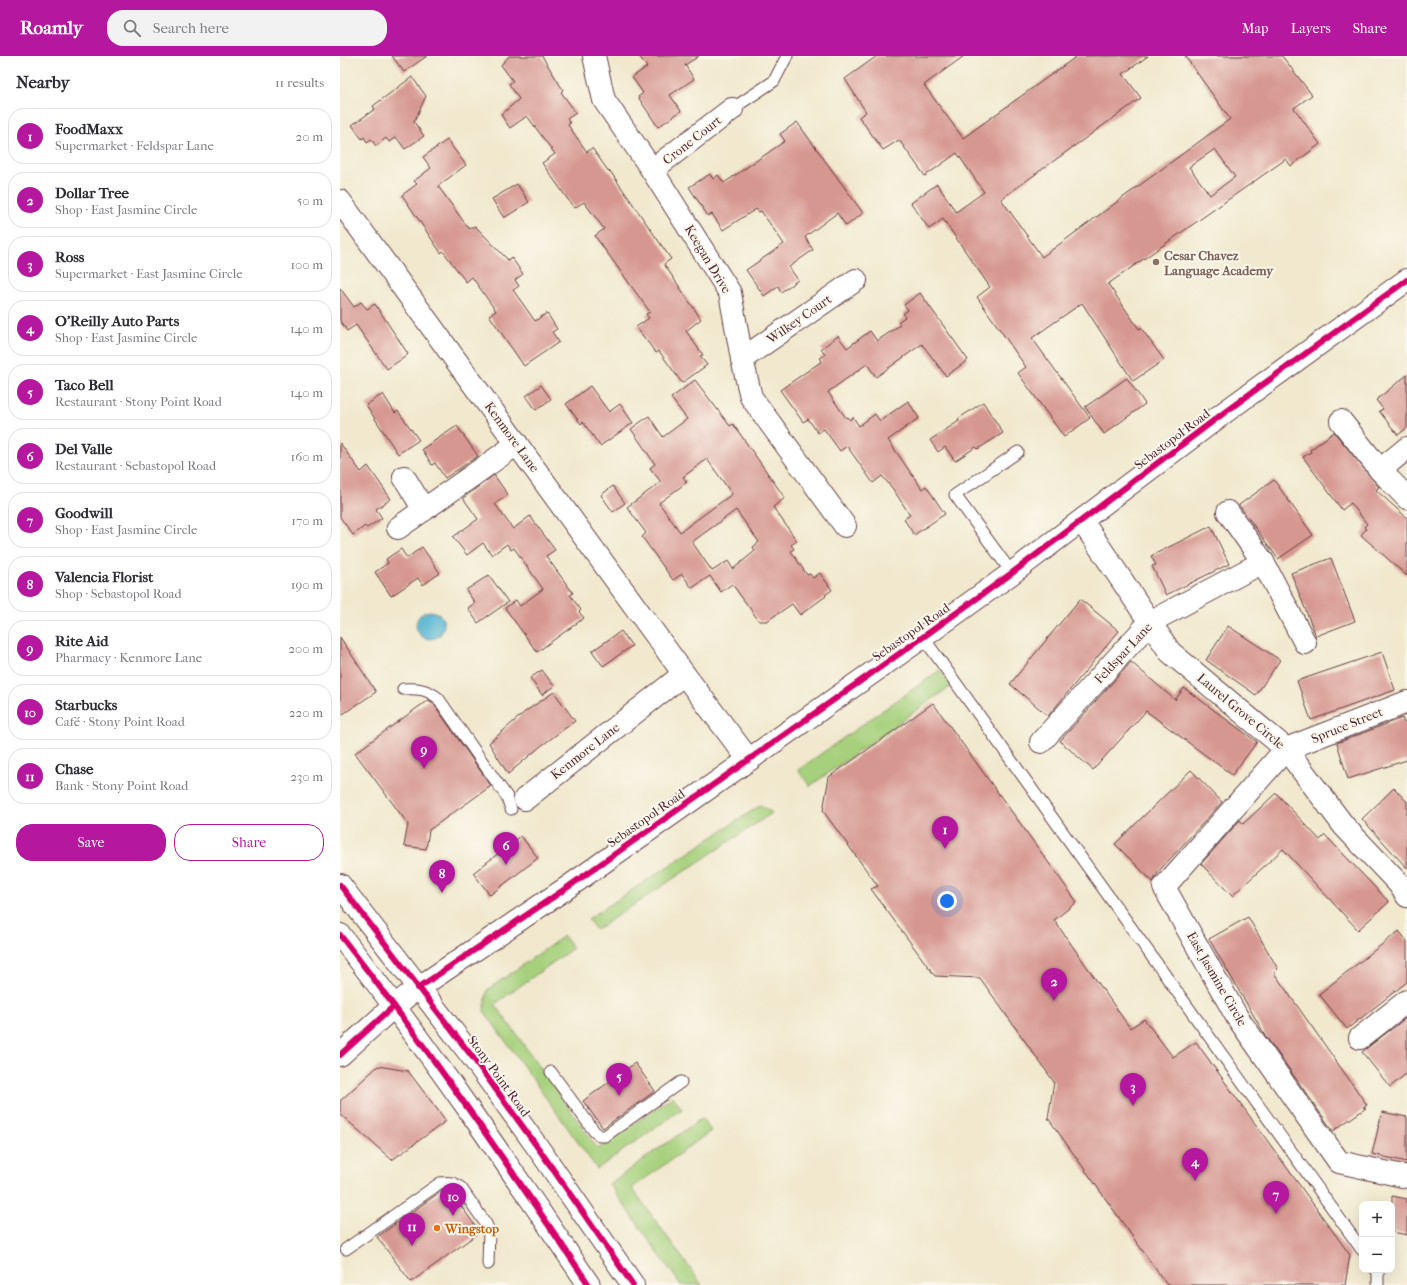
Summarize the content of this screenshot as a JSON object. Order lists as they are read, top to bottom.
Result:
{
  "streets": {
    "street": [
      "Crone Court",
      "Keegan Drive",
      "Wilkey Court",
      "Kenmore Lane",
      "Sebastopol Road",
      "Feldspar Lane",
      "Laurel Grove Circle",
      "Spruce Street",
      "East Jasmine Circle",
      "Stony Point Road"
    ]
  },
  "crossings": [
    ["Crone Court", "Keegan Drive"],
    ["Keegan Drive", "Wilkey Court"],
    ["Kenmore Lane", "Sebastopol Road"],
    ["Sebastopol Road", "Laurel Grove Circle"],
    ["Sebastopol Road", "Stony Point Road"],
    ["Feldspar Lane", "Laurel Grove Circle"],
    ["Laurel Grove Circle", "Spruce Street"],
    ["Laurel Grove Circle", "East Jasmine Circle"],
    ["Spruce Street", "East Jasmine Circle"]
  ],
  "places": ["Cesar Chavez Language Academy", "Wingstop"],
  "page": {
    "header": "Roamly",
    "search": "Search here",
    "nav": ["Map", "Layers", "Share"],
    "heading": ["Nearby", "11 results"],
    "list": [
      {
        "mark": "1",
        "name": "FoodMaxx",
        "note": "Supermarket · Feldspar Lane",
        "value": "20 m"
      },
      {
        "mark": "2",
        "name": "Dollar Tree",
        "note": "Shop · East Jasmine Circle",
        "value": "50 m"
      },
      {
        "mark": "3",
        "name": "Ross",
        "note": "Supermarket · East Jasmine Circle",
        "value": "100 m"
      },
      {
        "mark": "4",
        "name": "O'Reilly Auto Parts",
        "note": "Shop · East Jasmine Circle",
        "value": "140 m"
      },
      {
        "mark": "5",
        "name": "Taco Bell",
        "note": "Restaurant · Stony Point Road",
        "value": "140 m"
      },
      {
        "mark": "6",
        "name": "Del Valle",
        "note": "Restaurant · Sebastopol Road",
        "value": "160 m"
      },
      {
        "mark": "7",
        "name": "Goodwill",
        "note": "Shop · East Jasmine Circle",
        "value": "170 m"
      },
      {
        "mark": "8",
        "name": "Valencia Florist",
        "note": "Shop · Sebastopol Road",
        "value": "190 m"
      },
      {
        "mark": "9",
        "name": "Rite Aid",
        "note": "Pharmacy · Kenmore Lane",
        "value": "200 m"
      },
      {
        "mark": "10",
        "name": "Starbucks",
        "note": "Café · Stony Point Road",
        "value": "220 m"
      },
      {
        "mark": "11",
        "name": "Chase",
        "note": "Bank · Stony Point Road",
        "value": "230 m"
      }
    ],
    "pins": [
      "9",
      "1",
      "6",
      "8",
      "2",
      "5",
      "3",
      "4",
      "7",
      "10",
      "11"
    ],
    "buttons": ["Save", "Share"],
    "map_buttons": ["+", "−"]
  }
}
